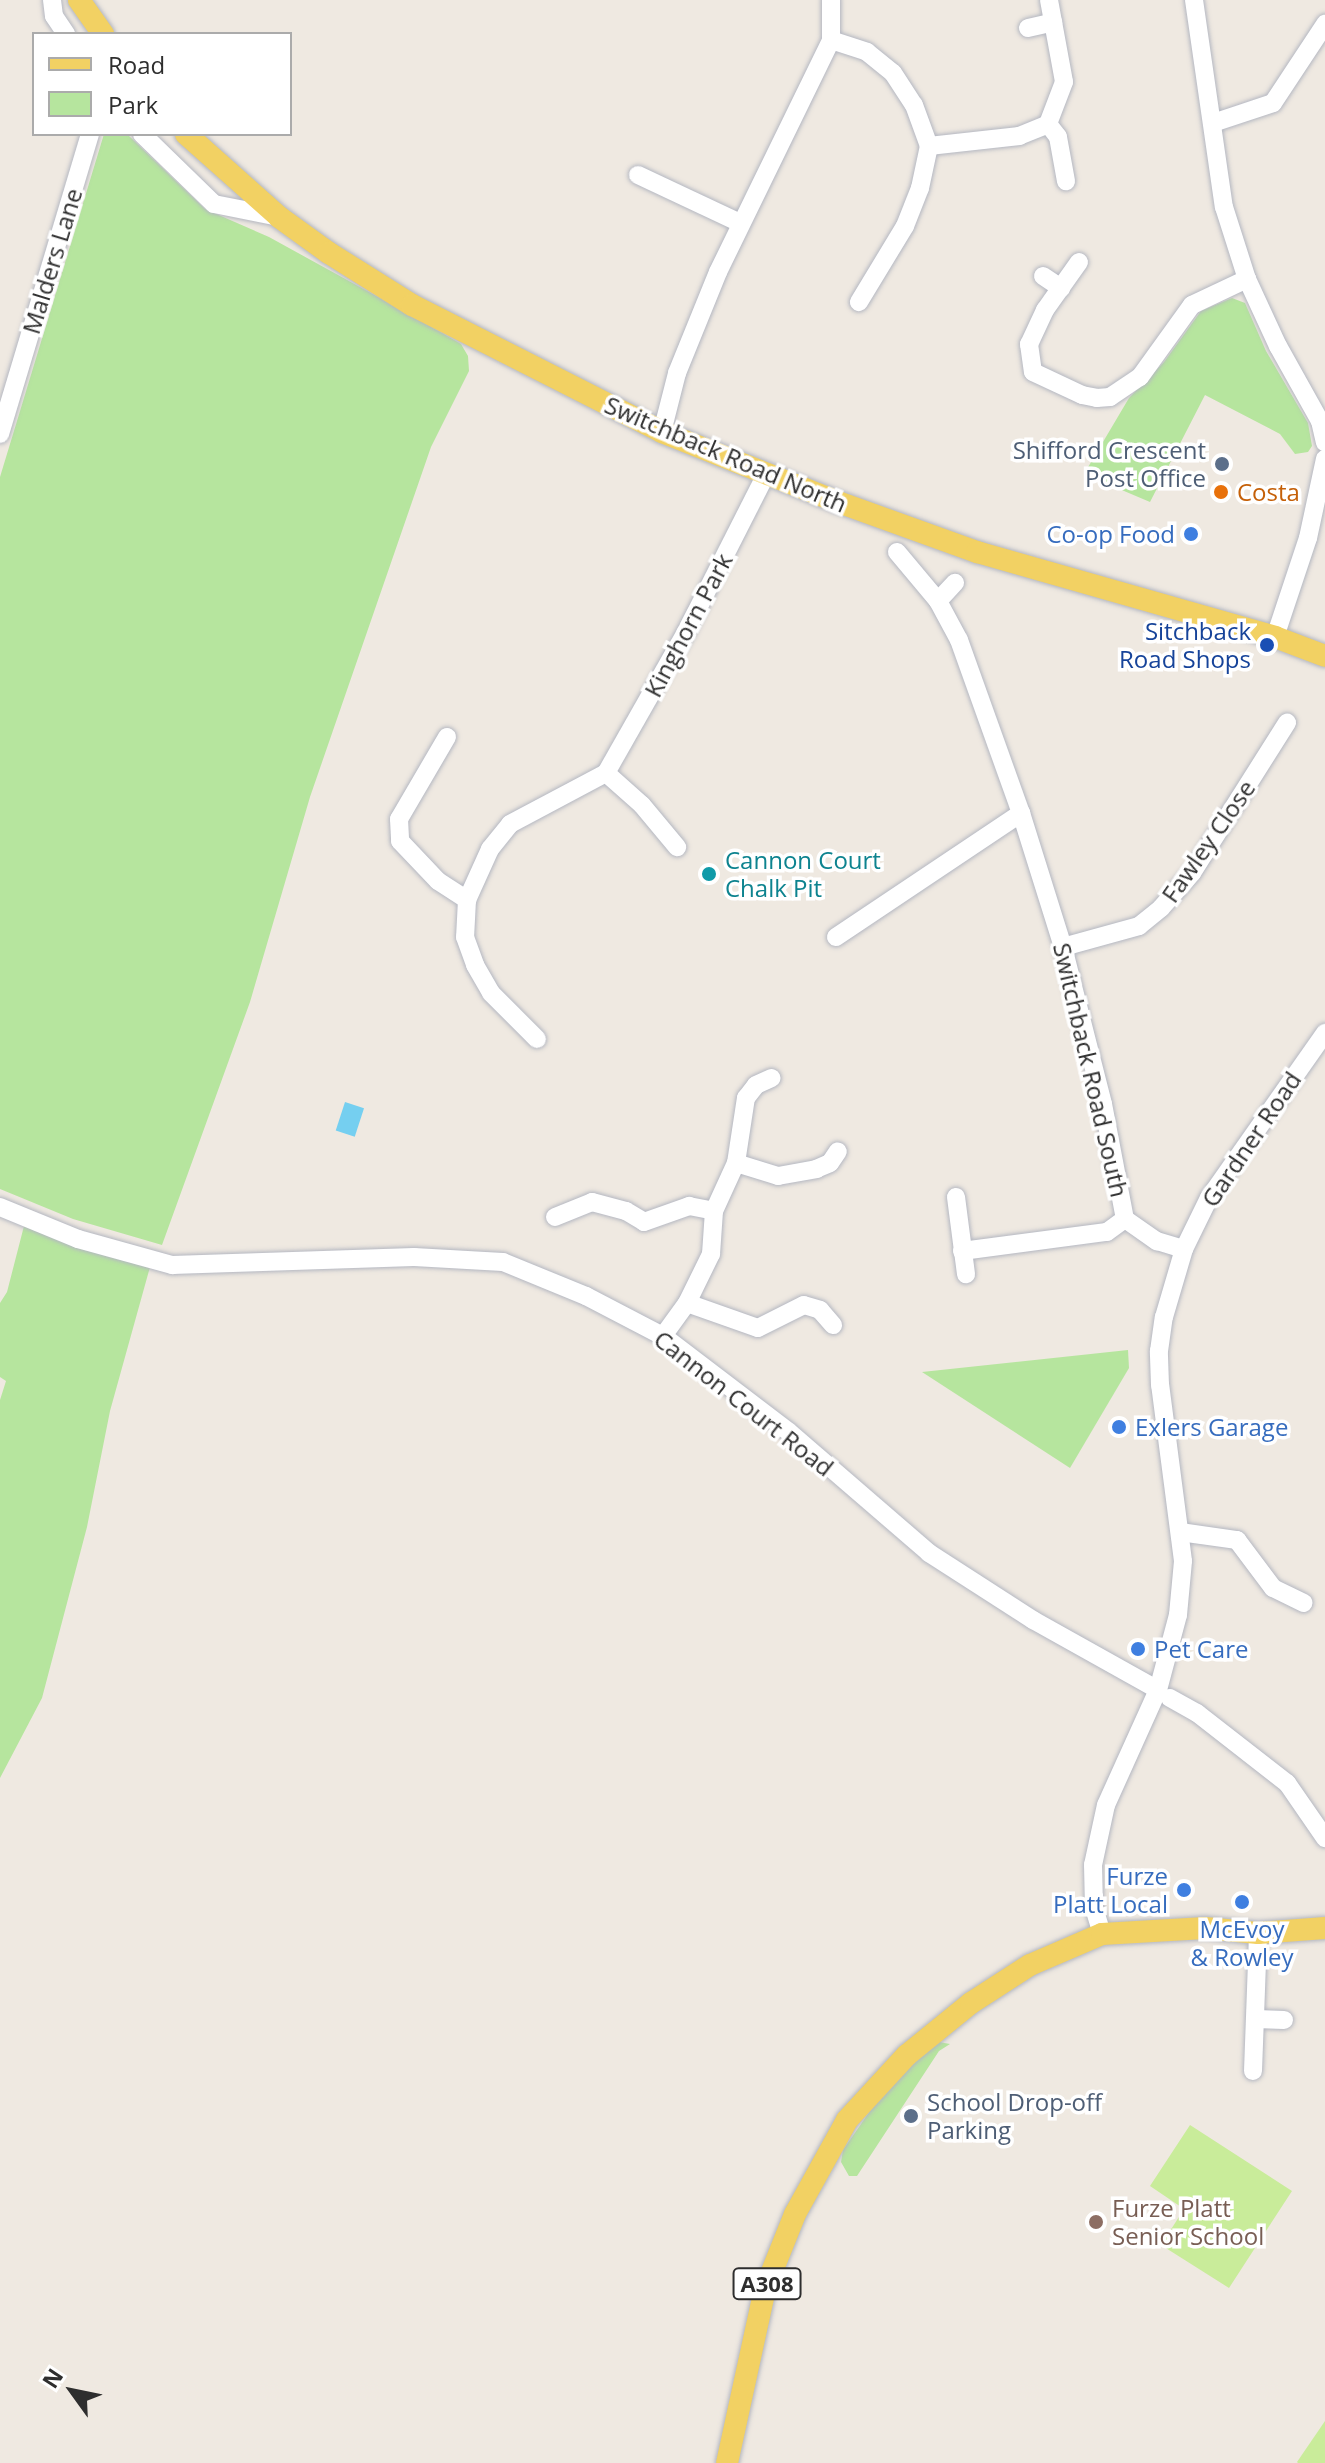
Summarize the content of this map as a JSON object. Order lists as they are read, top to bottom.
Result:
{
  "streets": {
    "main road": ["Switchback Road North", "A308"],
    "street": [
      "Malders Lane",
      "Kinghorn Park",
      "Fawley Close",
      "Switchback Road South",
      "Gardner Road",
      "Cannon Court Road"
    ]
  },
  "crossings": [
    ["Switchback Road North", "Kinghorn Park"],
    ["Fawley Close", "Switchback Road South"],
    ["Switchback Road South", "Gardner Road"]
  ],
  "places": [
    "Shifford Crescent Post Office",
    "Costa",
    "Co-op Food",
    "Sitchback Road Shops",
    "Cannon Court Chalk Pit",
    "Exlers Garage",
    "Pet Care",
    "Furze Platt Local",
    "McEvoy & Rowley",
    "School Drop-off Parking",
    "Furze Platt Senior School"
  ],
  "legend": ["Road", "Park"],
  "north": "top left"
}
